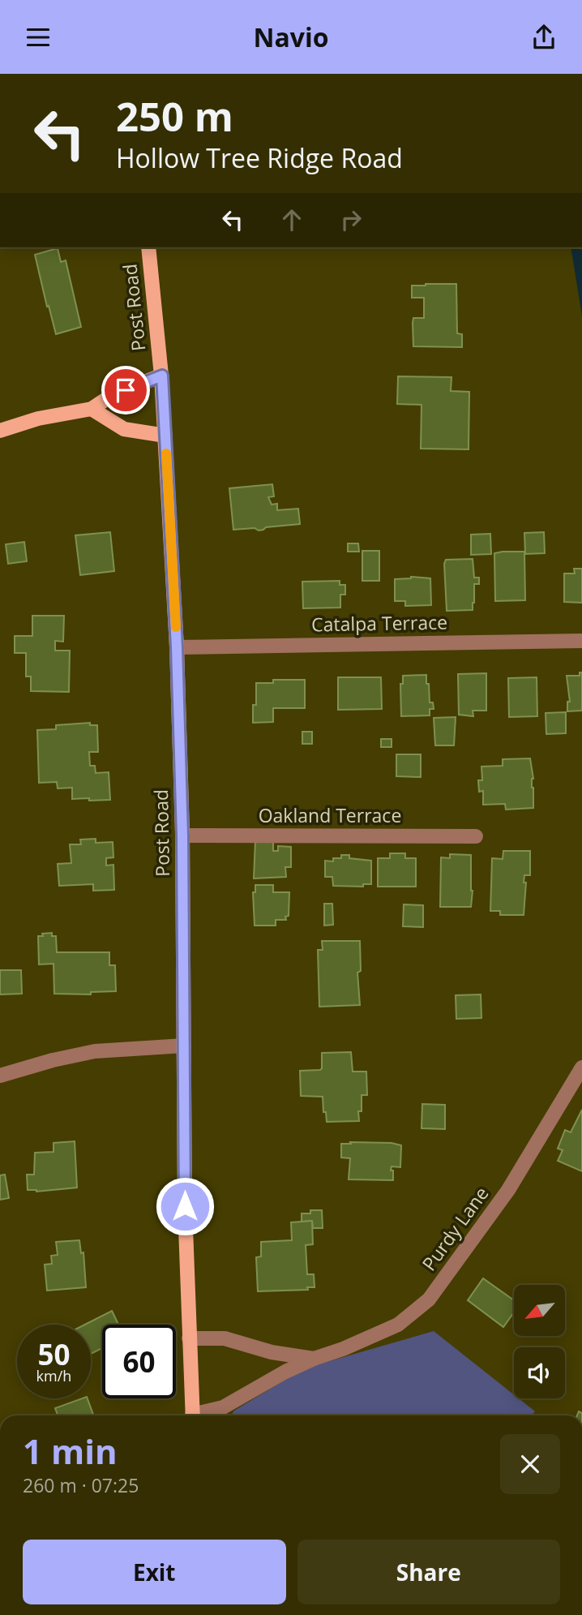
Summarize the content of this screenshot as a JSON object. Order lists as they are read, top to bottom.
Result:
{
  "streets": {
    "main road": ["Post Road"],
    "street": ["Catalpa Terrace", "Oakland Terrace", "Purdy Lane"]
  },
  "crossings": [
    ["Post Road", "Catalpa Terrace"],
    ["Post Road", "Oakland Terrace"],
    ["Post Road", "Purdy Lane"]
  ],
  "north": "bottom left",
  "page": {
    "header": "Navio",
    "turn": ["250 m", "Hollow Tree Ridge Road"],
    "speed": "50 km/h",
    "limit": "60",
    "heading": ["1 min", "260 m · 07:25"],
    "buttons": ["Exit", "Share"]
  }
}
